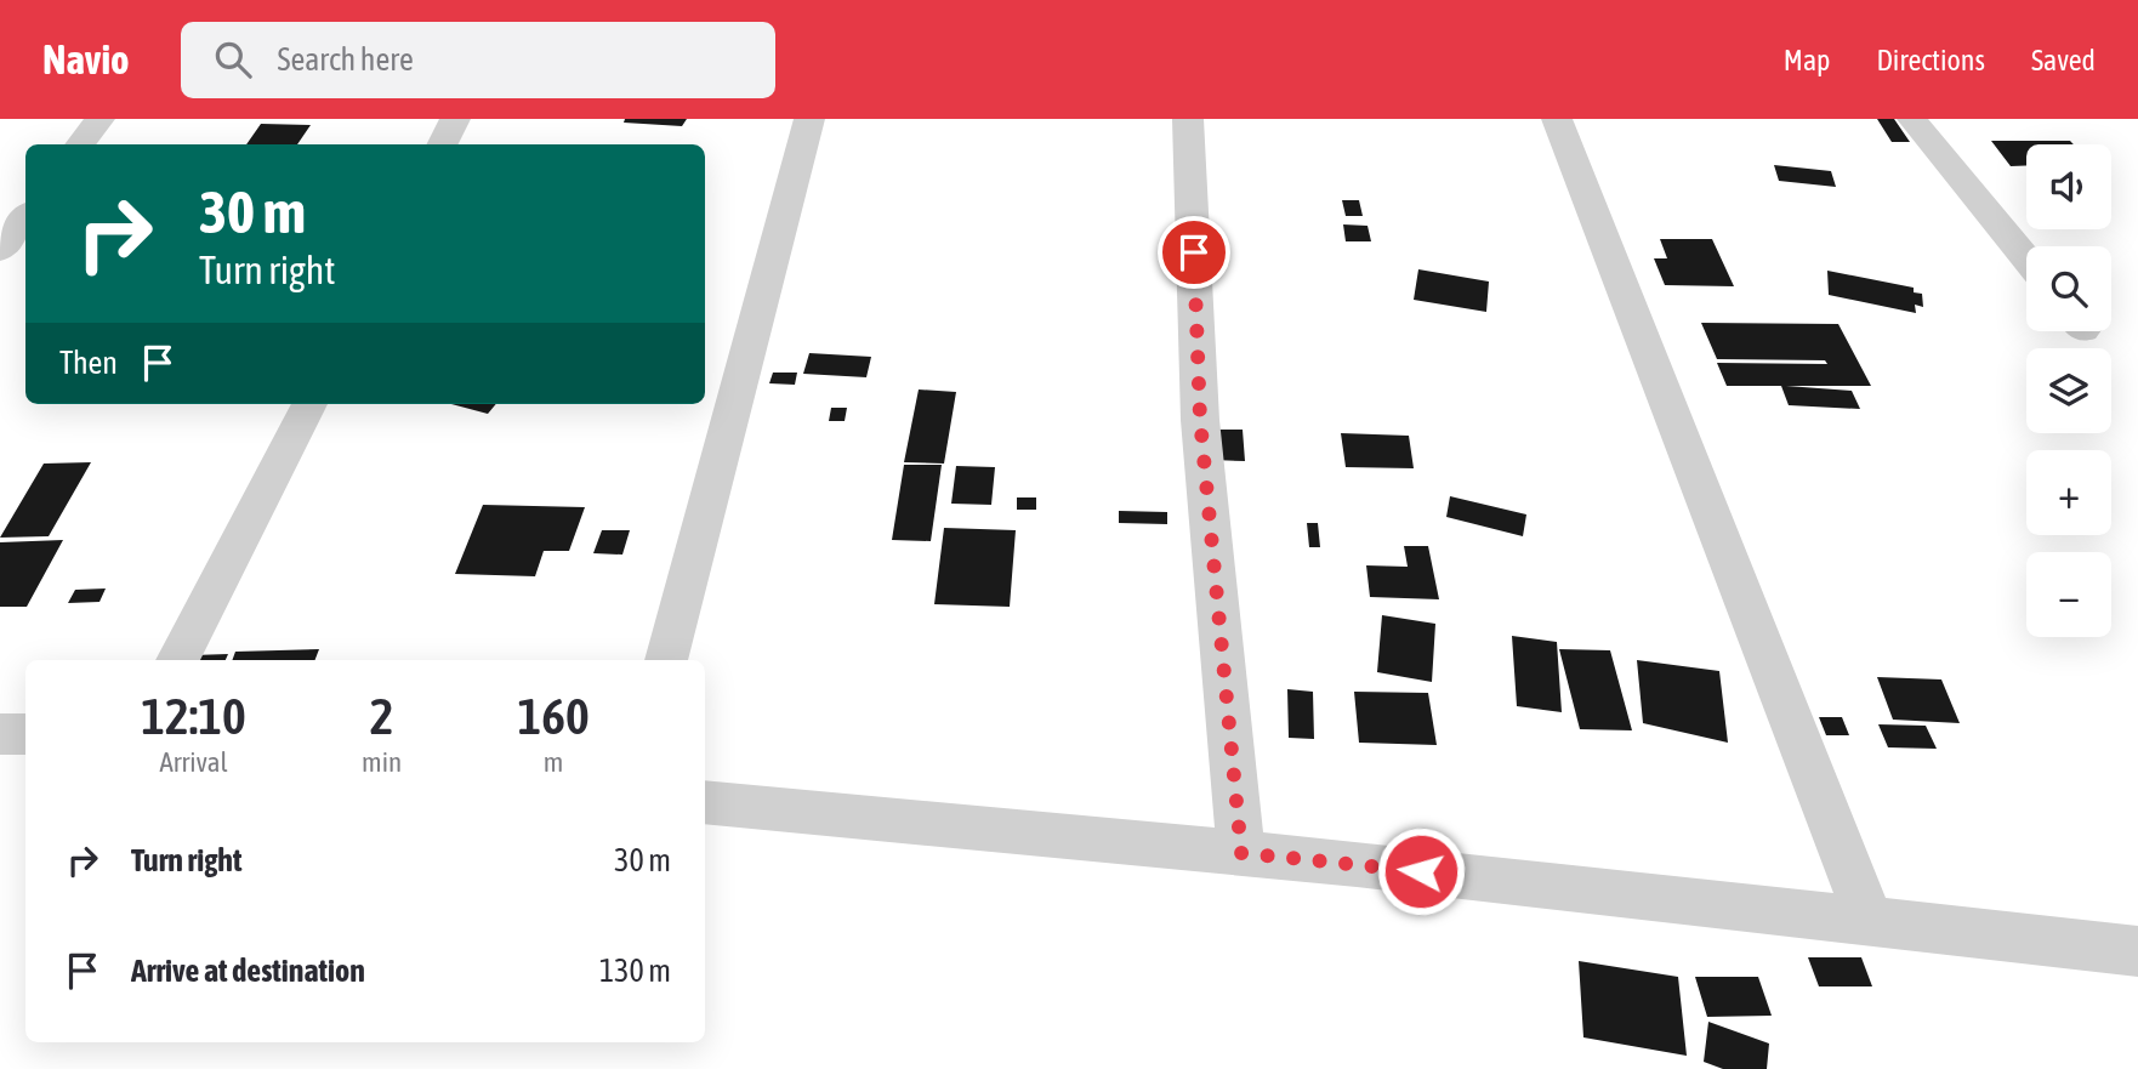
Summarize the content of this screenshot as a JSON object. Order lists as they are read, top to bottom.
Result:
{
  "page": {
    "header": "Navio",
    "search": "Search here",
    "nav": ["Map", "Directions", "Saved"],
    "map_buttons": ["+", "−"],
    "turn": ["30 m", "Turn right"],
    "then": "Then",
    "eta": [
      "12:10",
      "Arrival",
      "2",
      "min",
      "160",
      "m"
    ],
    "list": [
      {
        "name": "Turn right",
        "value": "30 m"
      },
      {
        "name": "Arrive at destination",
        "value": "130 m"
      }
    ]
  }
}
